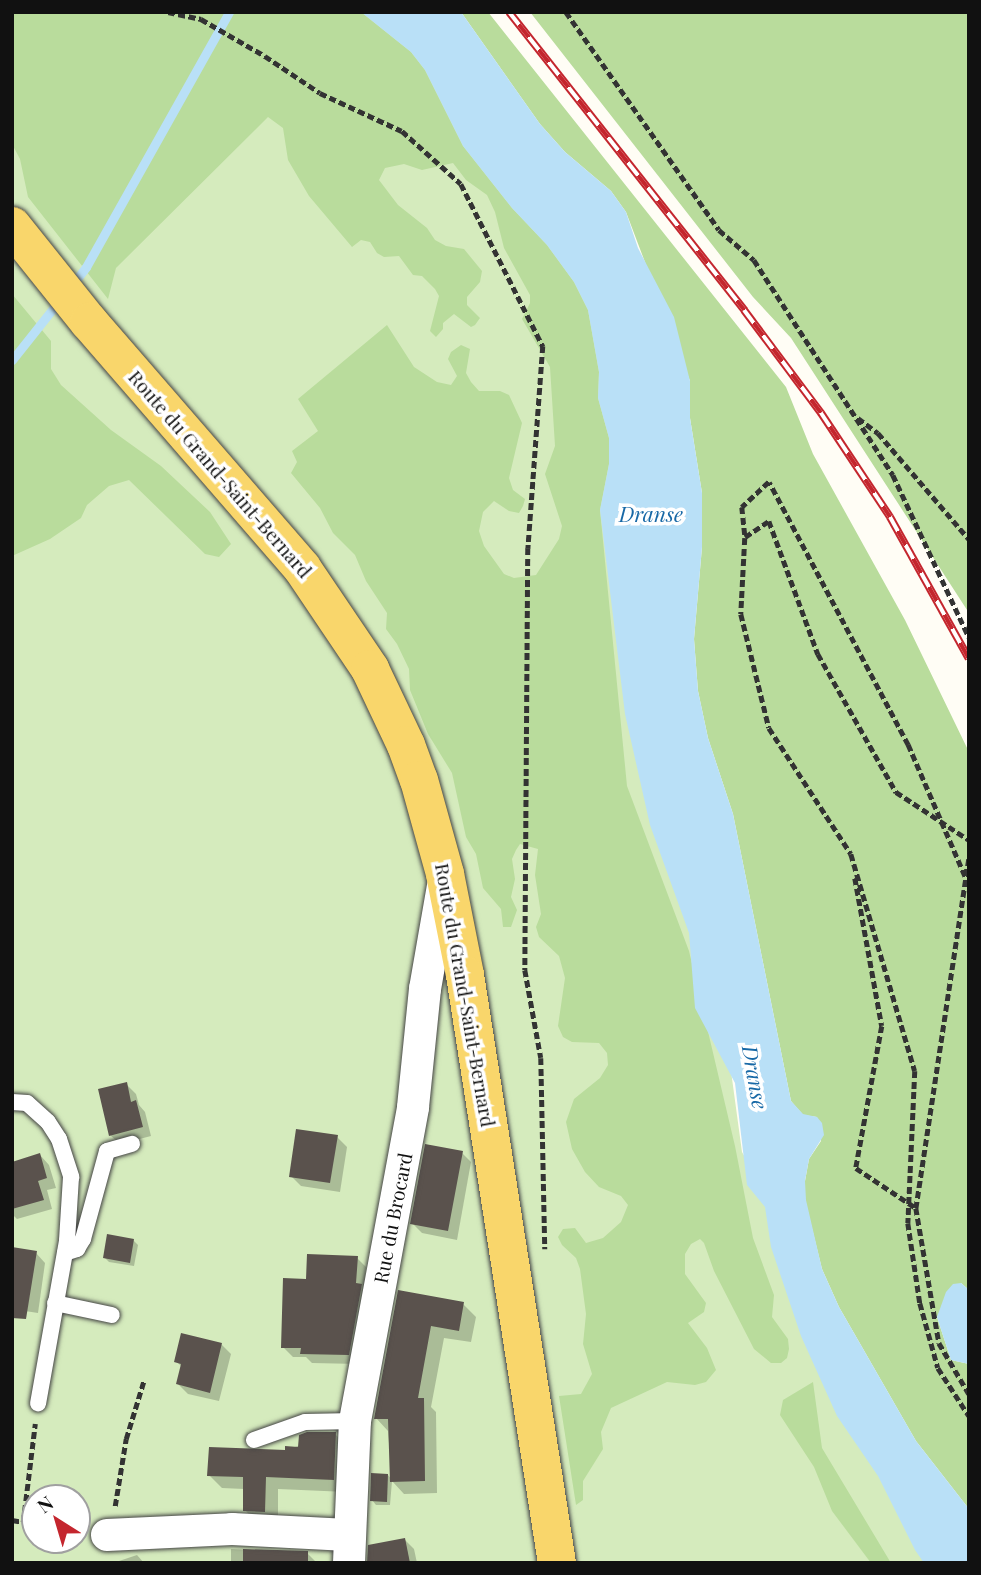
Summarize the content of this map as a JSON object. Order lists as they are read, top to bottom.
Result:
{
  "streets": {
    "main road": ["Route du Grand-Saint-Bernard"],
    "street": ["Rue du Brocard"]
  },
  "crossings": [
    ["Route du Grand-Saint-Bernard", "Rue du Brocard"]
  ],
  "water": ["Dranse"],
  "north": "top left"
}
